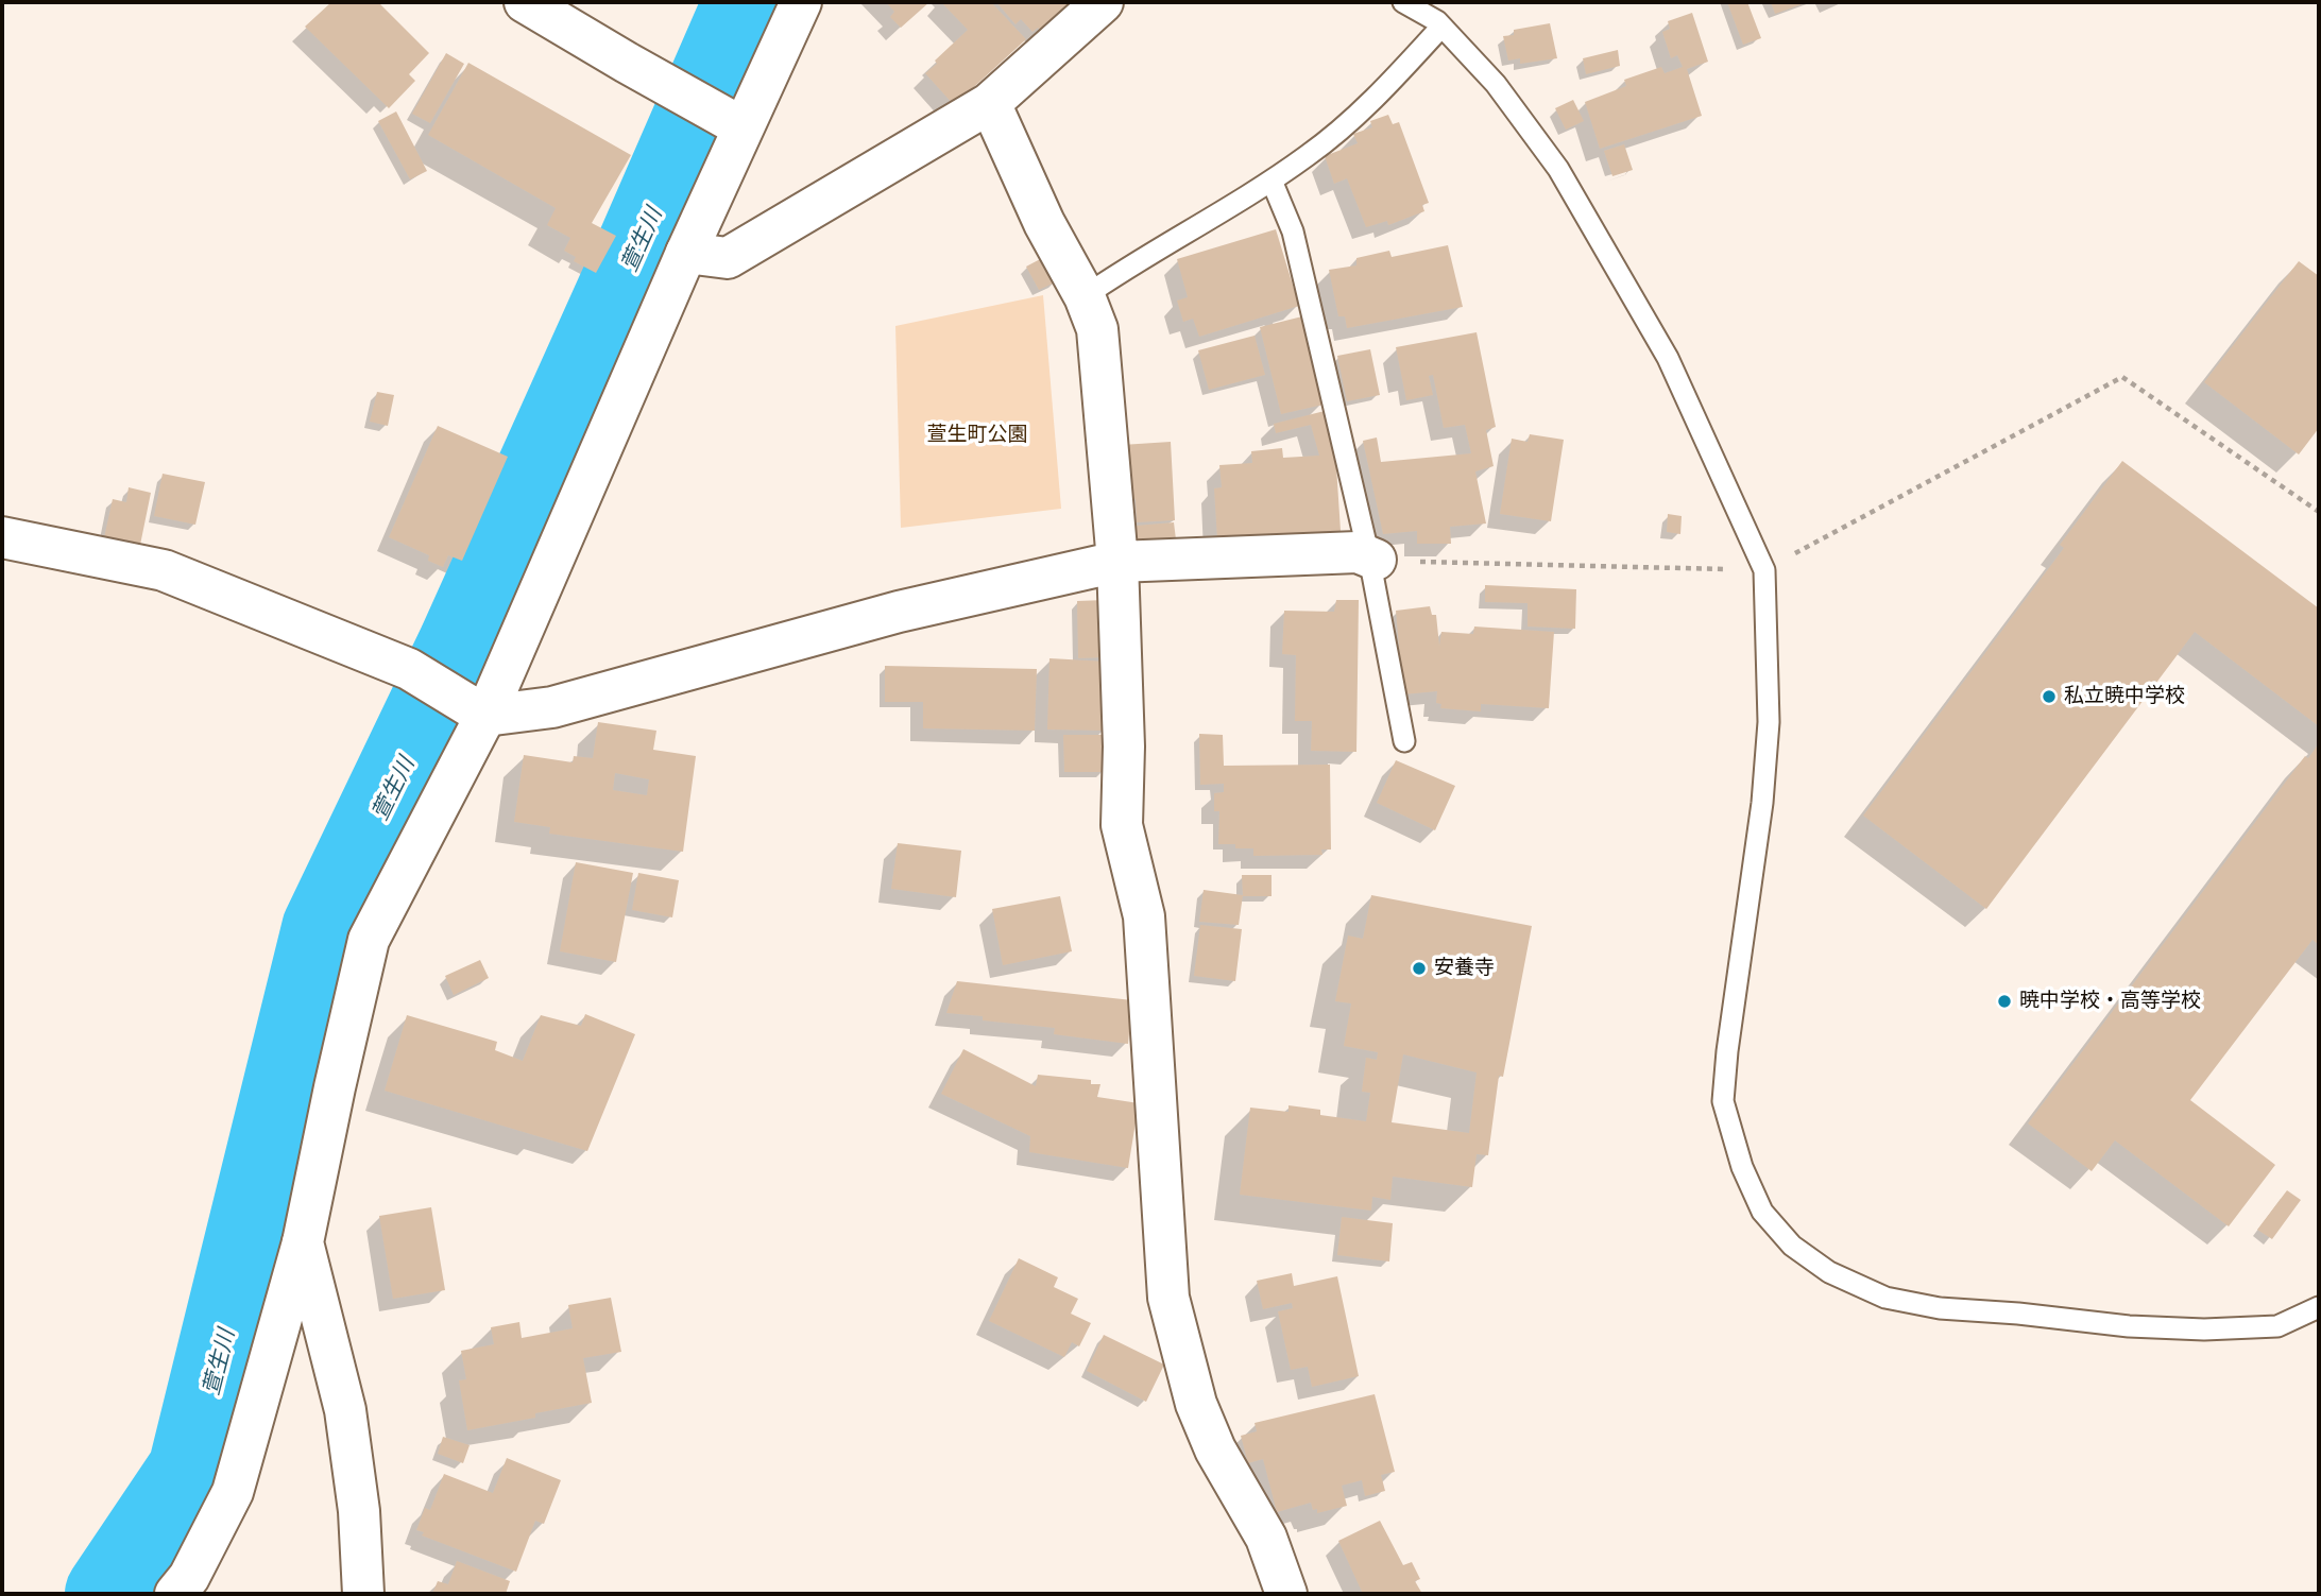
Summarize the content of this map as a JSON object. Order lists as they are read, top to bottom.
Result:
{
  "water": ["萱生川"],
  "parks": ["萱生町公園"],
  "places": ["私立暁中学校", "安養寺", "暁中学校・高等学校"]
}
